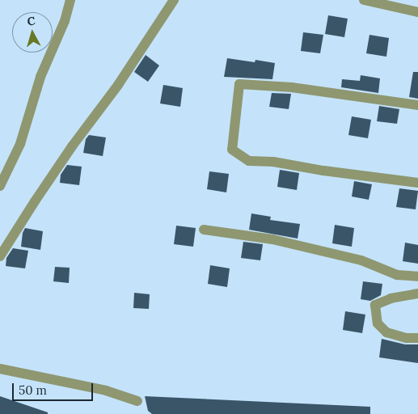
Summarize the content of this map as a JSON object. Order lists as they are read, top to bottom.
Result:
{
  "scale_bar": "50 m",
  "north": "top"
}
